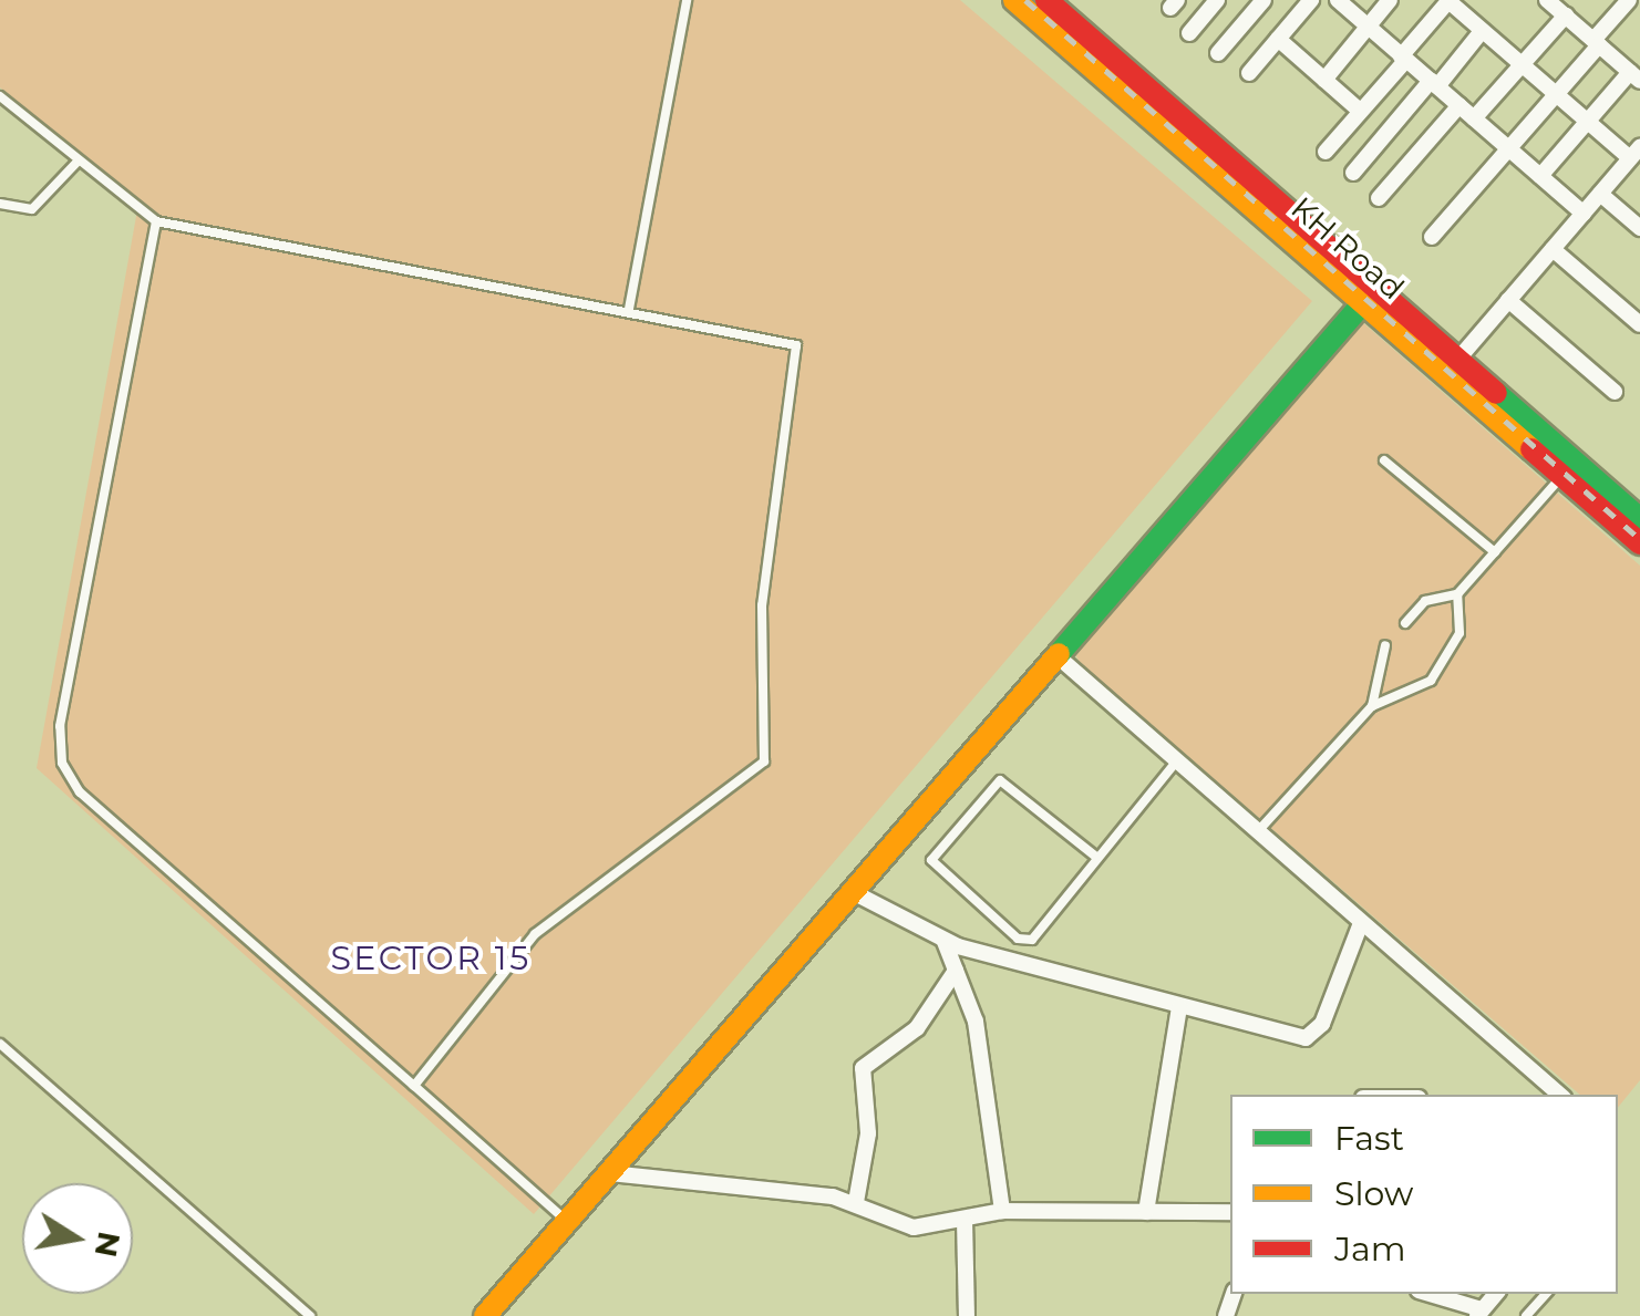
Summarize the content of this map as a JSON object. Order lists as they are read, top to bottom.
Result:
{
  "streets": {
    "main road": ["KH Road"]
  },
  "districts": ["SECTOR 15"],
  "legend": ["Fast", "Slow", "Jam"],
  "north": "right"
}
